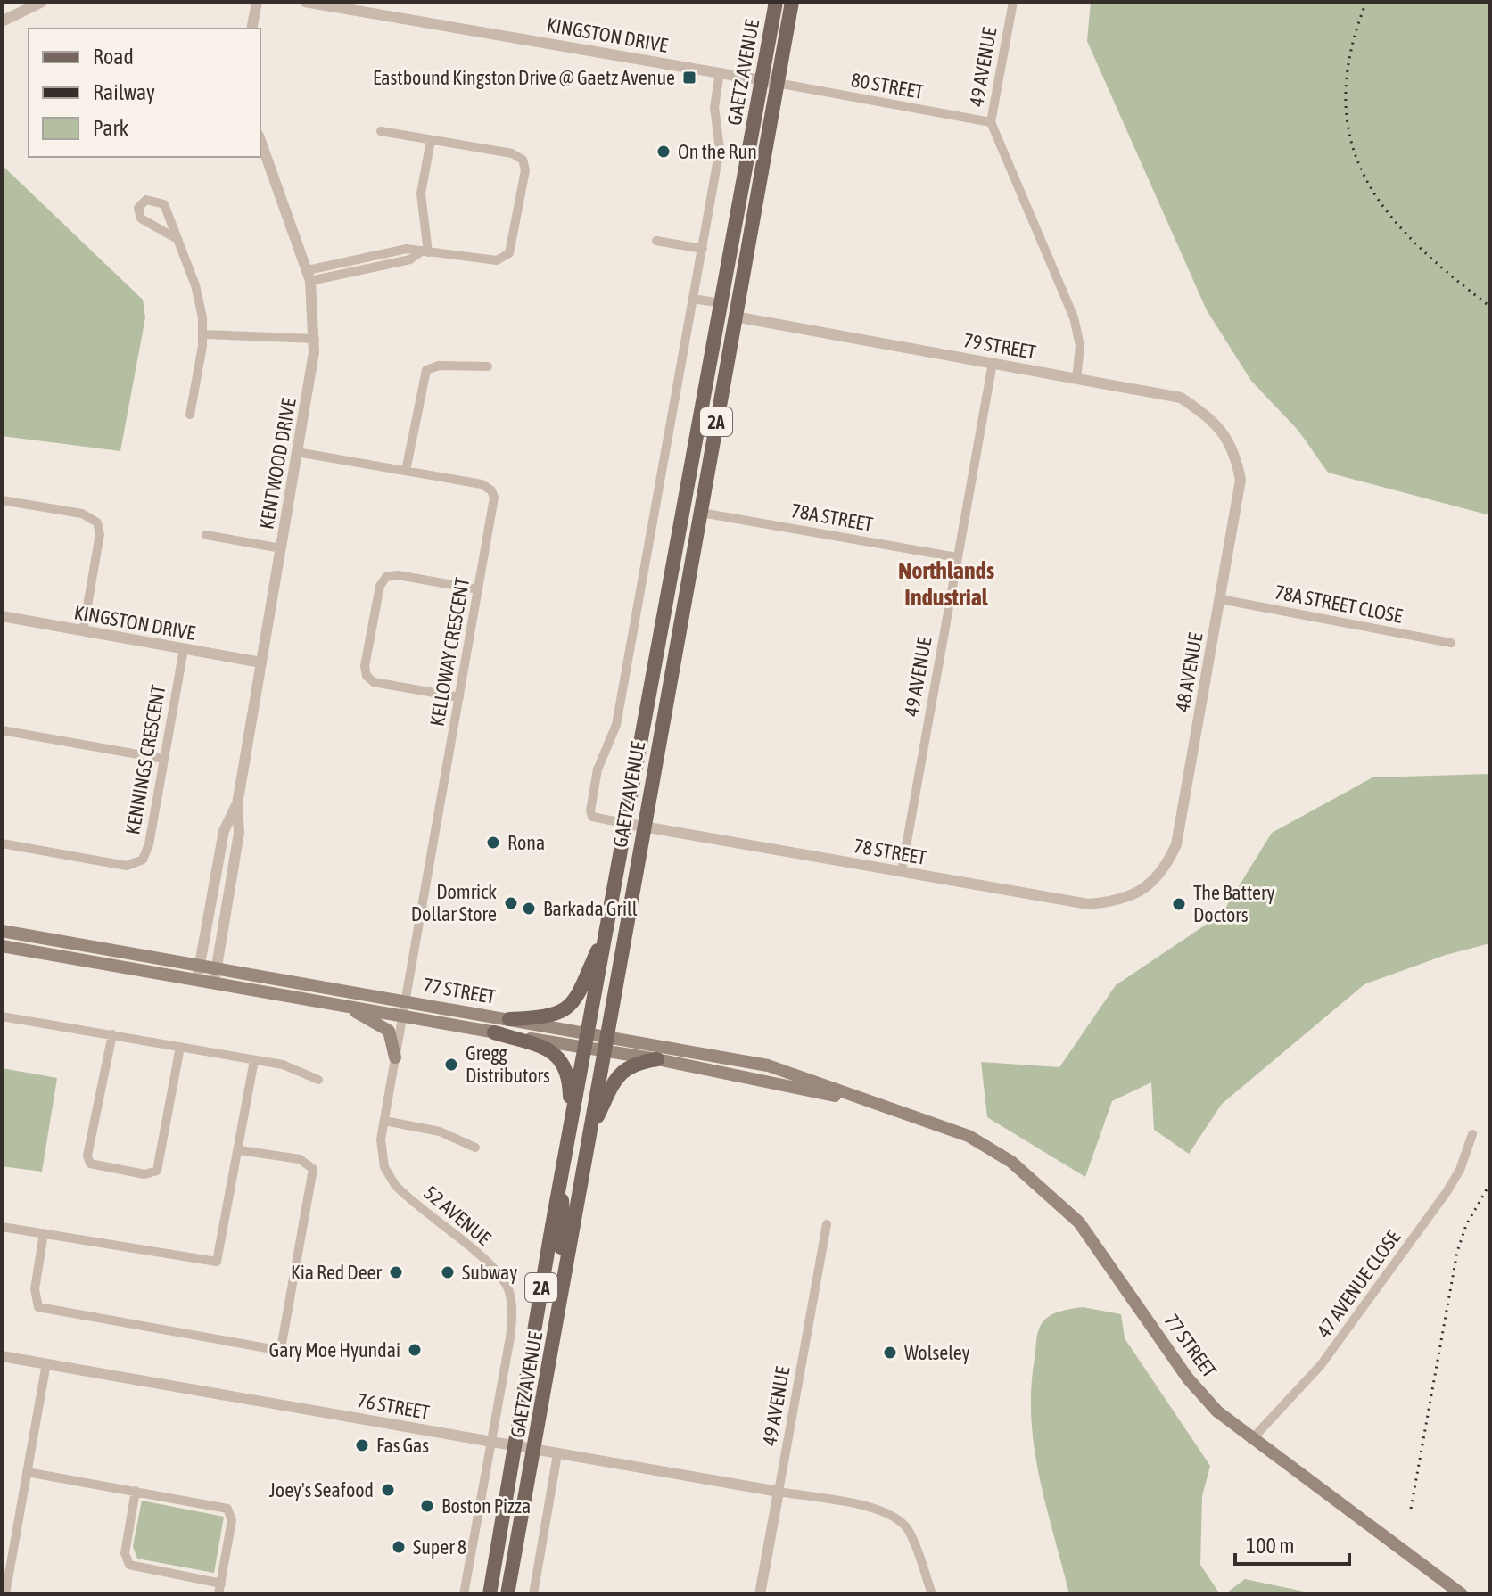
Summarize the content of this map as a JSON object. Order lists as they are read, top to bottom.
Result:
{
  "streets": {
    "main road": ["GAETZ AVENUE", "2A", "77 STREET"],
    "street": [
      "KINGSTON DRIVE",
      "49 AVENUE",
      "80 STREET",
      "79 STREET",
      "KENTWOOD DRIVE",
      "78A STREET",
      "78A STREET CLOSE",
      "KELLOWAY CRESCENT",
      "48 AVENUE",
      "KENNINGS CRESCENT",
      "78 STREET",
      "52 AVENUE",
      "47 AVENUE CLOSE",
      "76 STREET"
    ]
  },
  "crossings": [
    ["KINGSTON DRIVE", "GAETZ AVENUE"],
    ["KINGSTON DRIVE", "80 STREET"],
    ["KINGSTON DRIVE", "KENTWOOD DRIVE"],
    ["KINGSTON DRIVE", "KENNINGS CRESCENT"],
    ["49 AVENUE", "80 STREET"],
    ["49 AVENUE", "79 STREET"],
    ["49 AVENUE", "78A STREET"],
    ["49 AVENUE", "78 STREET"],
    ["49 AVENUE", "76 STREET"],
    ["GAETZ AVENUE", "80 STREET"],
    ["GAETZ AVENUE", "79 STREET"],
    ["GAETZ AVENUE", "78A STREET"],
    ["GAETZ AVENUE", "78 STREET"],
    ["GAETZ AVENUE", "77 STREET"],
    ["GAETZ AVENUE", "76 STREET"],
    ["79 STREET", "48 AVENUE"],
    ["KENTWOOD DRIVE", "KELLOWAY CRESCENT"],
    ["KENTWOOD DRIVE", "77 STREET"],
    ["78A STREET CLOSE", "48 AVENUE"],
    ["KELLOWAY CRESCENT", "77 STREET"],
    ["KELLOWAY CRESCENT", "52 AVENUE"],
    ["48 AVENUE", "78 STREET"],
    ["77 STREET", "52 AVENUE"],
    ["77 STREET", "47 AVENUE CLOSE"],
    ["52 AVENUE", "76 STREET"]
  ],
  "districts": ["Northlands Industrial"],
  "places": {
    "transit": ["Eastbound Kingston Drive @ Gaetz Avenue"],
    "other": [
      "On the Run",
      "Rona",
      "Domrick Dollar Store",
      "The Battery Doctors",
      "Barkada Grill",
      "Gregg Distributors",
      "Kia Red Deer",
      "Subway",
      "Gary Moe Hyundai",
      "Wolseley",
      "Fas Gas",
      "Joey's Seafood",
      "Boston Pizza",
      "Super 8"
    ]
  },
  "legend": ["Road", "Railway", "Park"],
  "scale_bar": "100 m"
}
